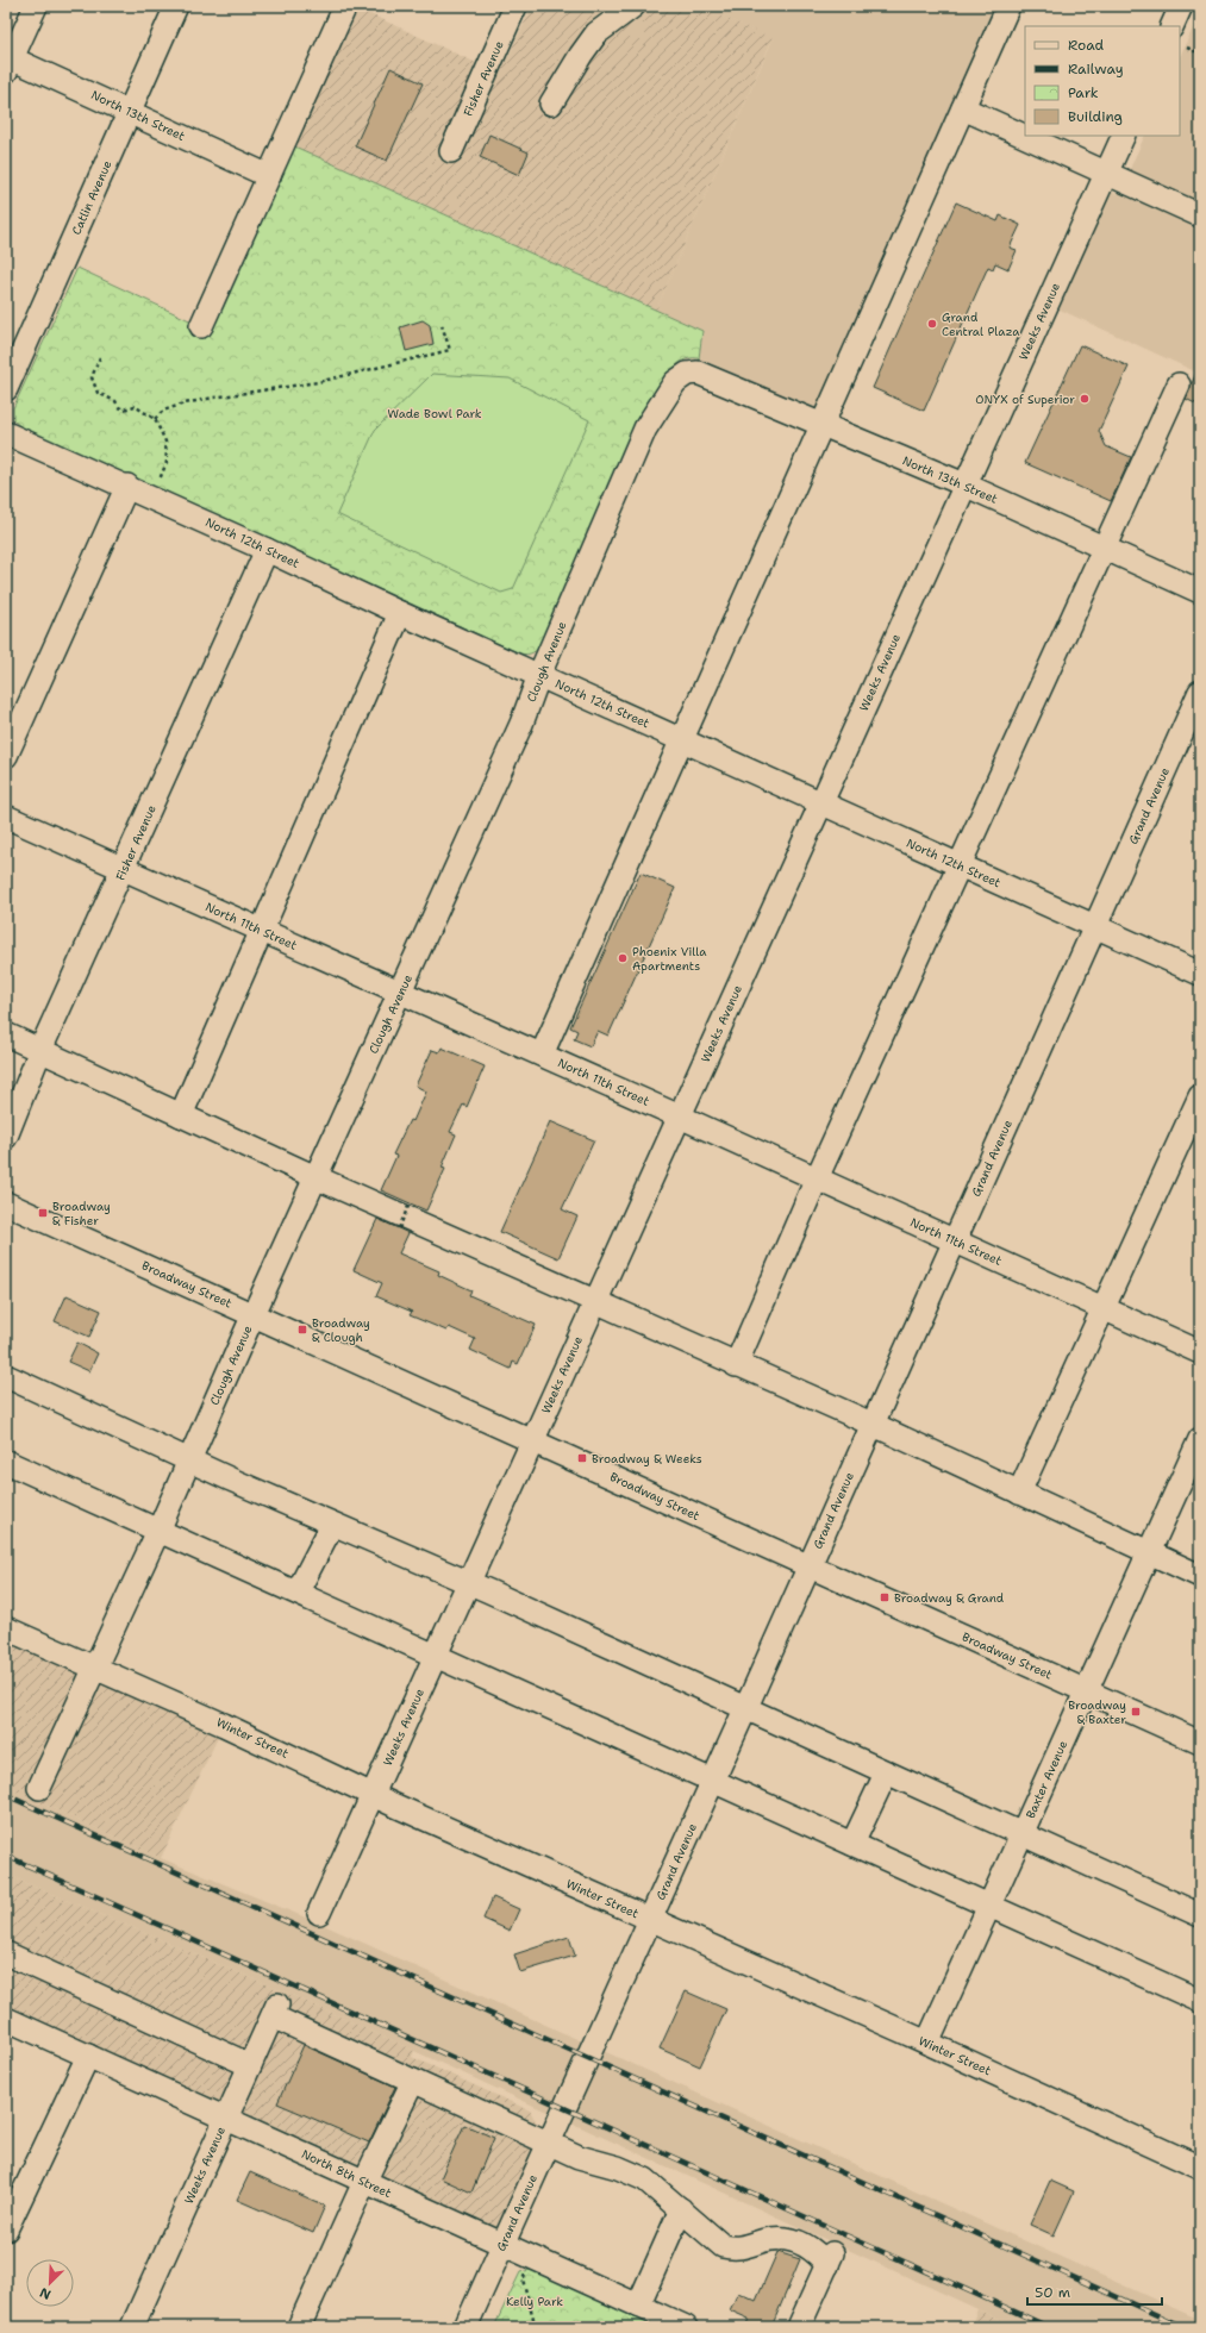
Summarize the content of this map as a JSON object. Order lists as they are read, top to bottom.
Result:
{
  "streets": {
    "street": [
      "Fisher Avenue",
      "North 13th Street",
      "Catlin Avenue",
      "Weeks Avenue",
      "North 12th Street",
      "Clough Avenue",
      "Grand Avenue",
      "North 11th Street",
      "Broadway Street",
      "Winter Street",
      "Baxter Avenue",
      "North 8th Street"
    ]
  },
  "crossings": [
    ["Fisher Avenue", "North 12th Street"],
    ["Fisher Avenue", "North 11th Street"],
    ["North 13th Street", "Catlin Avenue"],
    ["North 13th Street", "Weeks Avenue"],
    ["North 13th Street", "Clough Avenue"],
    ["Weeks Avenue", "North 12th Street"],
    ["Weeks Avenue", "North 11th Street"],
    ["Weeks Avenue", "Broadway Street"],
    ["Weeks Avenue", "Winter Street"],
    ["Weeks Avenue", "North 8th Street"],
    ["North 12th Street", "Clough Avenue"],
    ["North 12th Street", "Grand Avenue"],
    ["Clough Avenue", "North 11th Street"],
    ["Clough Avenue", "Broadway Street"],
    ["Clough Avenue", "Winter Street"],
    ["Grand Avenue", "North 11th Street"],
    ["Grand Avenue", "Broadway Street"],
    ["Grand Avenue", "Winter Street"],
    ["Grand Avenue", "North 8th Street"],
    ["Broadway Street", "Baxter Avenue"],
    ["Winter Street", "Baxter Avenue"]
  ],
  "parks": ["Wade Bowl Park", "Kelly Park"],
  "places": {
    "other": ["Grand Central Plaza", "ONYX of Superior", "Phoenix Villa Apartments"],
    "transit": [
      "Broadway & Fisher",
      "Broadway & Clough",
      "Broadway & Weeks",
      "Broadway & Grand",
      "Broadway & Baxter"
    ]
  },
  "legend": [
    "Road",
    "Railway",
    "Park",
    "Building"
  ],
  "scale_bar": "50 m",
  "north": "bottom left"
}
